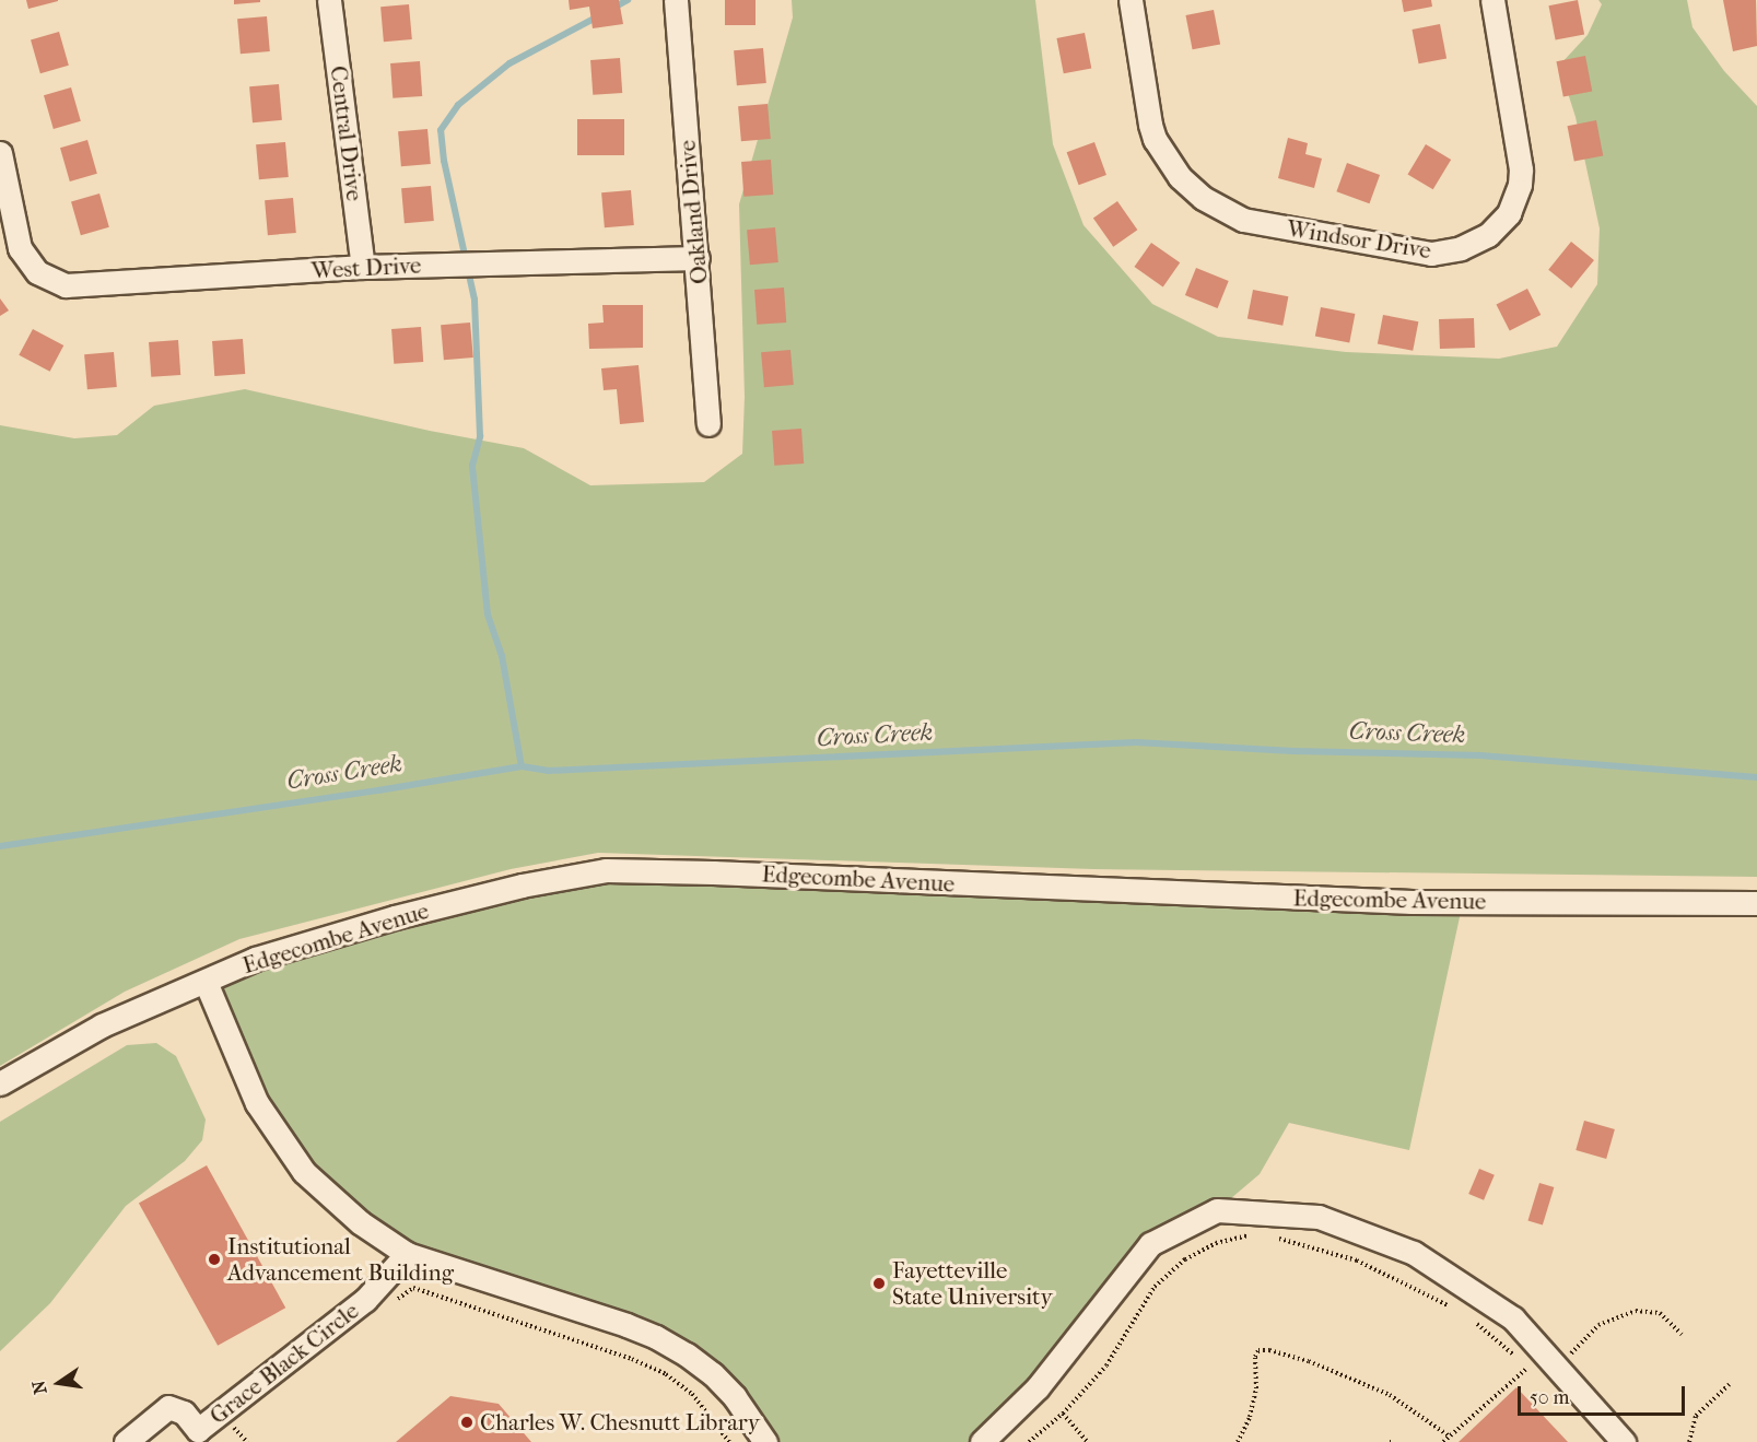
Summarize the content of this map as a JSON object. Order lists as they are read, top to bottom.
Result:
{
  "streets": {
    "street": [
      "Central Drive",
      "Oakland Drive",
      "Windsor Drive",
      "West Drive",
      "Edgecombe Avenue",
      "Grace Black Circle"
    ]
  },
  "crossings": [
    ["Central Drive", "West Drive"],
    ["Oakland Drive", "West Drive"]
  ],
  "water": ["Cross Creek"],
  "places": ["Institutional Advancement Building", "Fayetteville State University", "Charles W. Chesnutt Library"],
  "scale_bar": "50 m",
  "north": "left"
}
